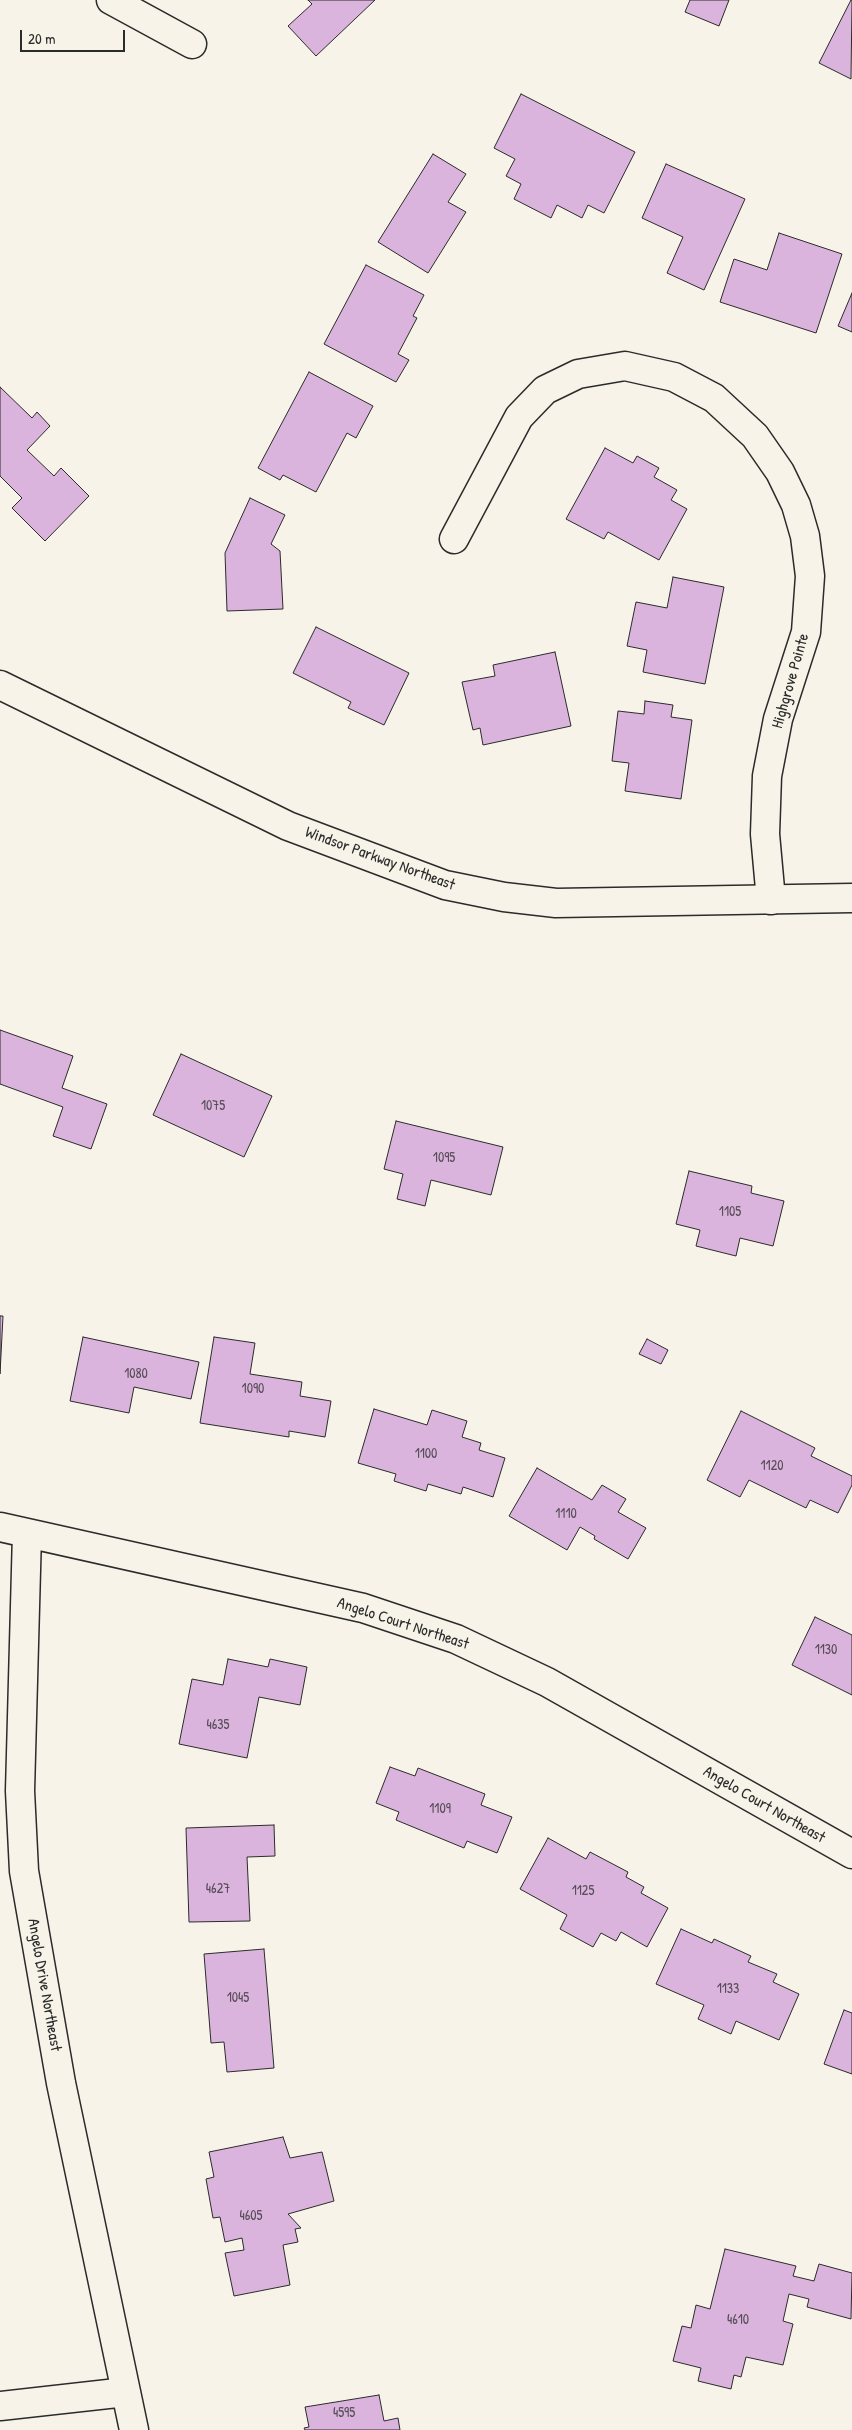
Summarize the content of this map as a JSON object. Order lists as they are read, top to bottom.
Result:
{
  "streets": {
    "street": [
      "Highgrove Pointe",
      "Windsor Parkway Northeast",
      "Angelo Court Northeast",
      "Angelo Drive Northeast"
    ]
  },
  "crossings": [
    ["Highgrove Pointe", "Windsor Parkway Northeast"],
    ["Angelo Court Northeast", "Angelo Drive Northeast"]
  ],
  "house_numbers": [
    "1075",
    "1095",
    "1105",
    "1080",
    "1090",
    "1100",
    "1120",
    "1110",
    "1130",
    "4635",
    "1109",
    "4627",
    "1125",
    "1133",
    "1045",
    "4605",
    "4610",
    "4595"
  ],
  "scale_bar": "20 m"
}
